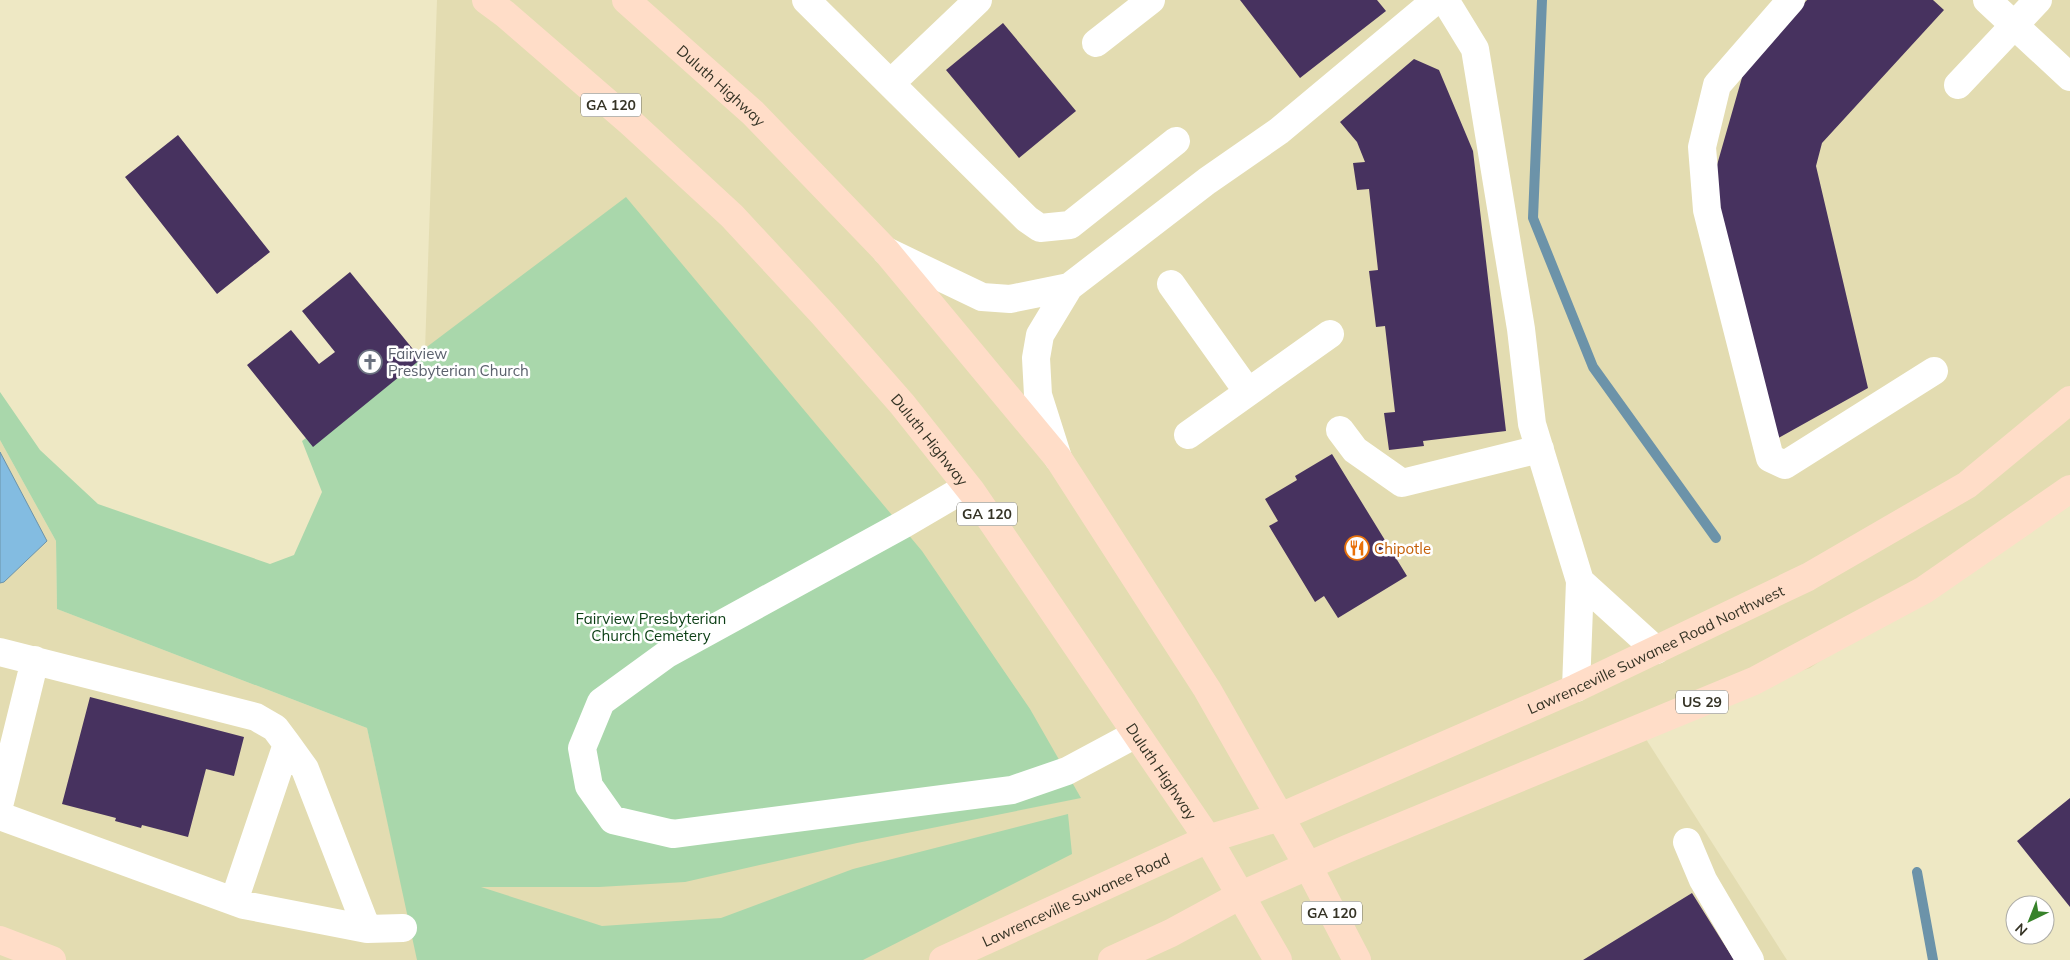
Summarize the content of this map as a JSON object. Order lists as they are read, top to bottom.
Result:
{
  "streets": {
    "main road": [
      "Duluth Highway",
      "GA 120",
      "Lawrenceville Suwanee Road Northwest",
      "US 29",
      "Lawrenceville Suwanee Road"
    ]
  },
  "crossings": [
    ["Duluth Highway", "Lawrenceville Suwanee Road Northwest"],
    ["Duluth Highway", "US 29"],
    ["Duluth Highway", "Lawrenceville Suwanee Road"],
    ["Lawrenceville Suwanee Road Northwest", "Lawrenceville Suwanee Road"]
  ],
  "parks": ["Fairview Presbyterian Church Cemetery"],
  "places": {
    "church": ["Fairview Presbyterian Church"],
    "restaurant": ["Chipotle"]
  },
  "north": "bottom left"
}
